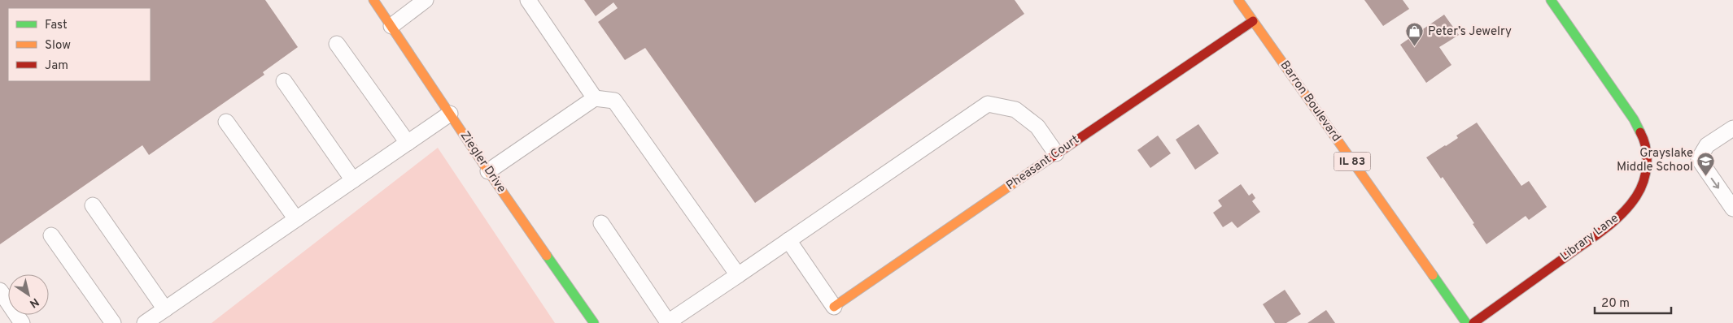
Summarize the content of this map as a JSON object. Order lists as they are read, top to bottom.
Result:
{
  "streets": {
    "street": [
      "Barron Boulevard",
      "IL 83",
      "Ziegler Drive",
      "Pheasant Court",
      "Library Lane"
    ]
  },
  "crossings": [
    ["Barron Boulevard", "Pheasant Court"]
  ],
  "places": {
    "shop": ["Peter’s Jewelry"],
    "school or university": ["Grayslake Middle School"]
  },
  "legend": ["Fast", "Slow", "Jam"],
  "scale_bar": "20 m",
  "north": "bottom right"
}
